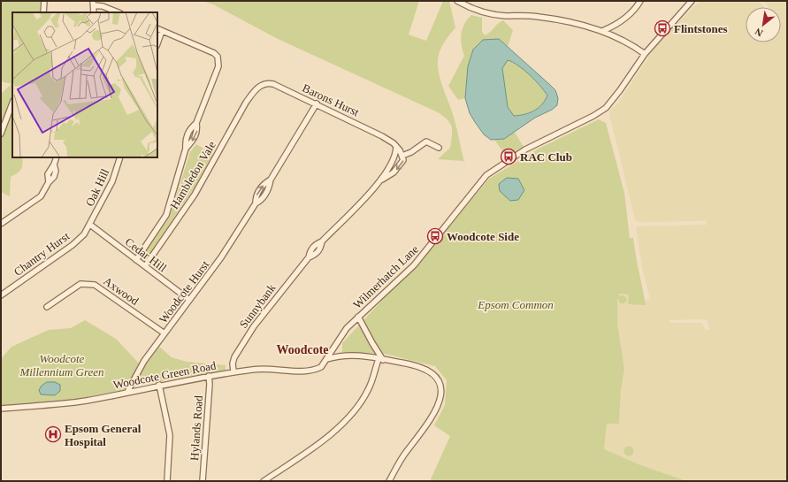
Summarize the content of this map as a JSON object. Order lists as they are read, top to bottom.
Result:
{
  "streets": {
    "street": [
      "Barons Hurst",
      "Hambledon Vale",
      "Oak Hill",
      "Chantry Hurst",
      "Cedar Hill",
      "Wilmerhatch Lane",
      "Axwood",
      "Woodcote Hurst",
      "Sunnybank",
      "Woodcote Green Road",
      "Hylands Road"
    ]
  },
  "crossings": [
    ["Barons Hurst", "Hambledon Vale"],
    ["Barons Hurst", "Woodcote Hurst"],
    ["Barons Hurst", "Sunnybank"],
    ["Hambledon Vale", "Cedar Hill"],
    ["Oak Hill", "Chantry Hurst"],
    ["Oak Hill", "Cedar Hill"],
    ["Chantry Hurst", "Cedar Hill"],
    ["Cedar Hill", "Woodcote Hurst"],
    ["Wilmerhatch Lane", "Woodcote Green Road"],
    ["Axwood", "Woodcote Hurst"],
    ["Woodcote Hurst", "Woodcote Green Road"],
    ["Sunnybank", "Woodcote Green Road"],
    ["Woodcote Green Road", "Hylands Road"]
  ],
  "districts": ["Woodcote"],
  "parks": ["Epsom Common", "Woodcote Millennium Green"],
  "places": {
    "bus stop": ["Flintstones", "RAC Club", "Woodcote Side"],
    "hospital": ["Epsom General Hospital"]
  },
  "north": "bottom left"
}
